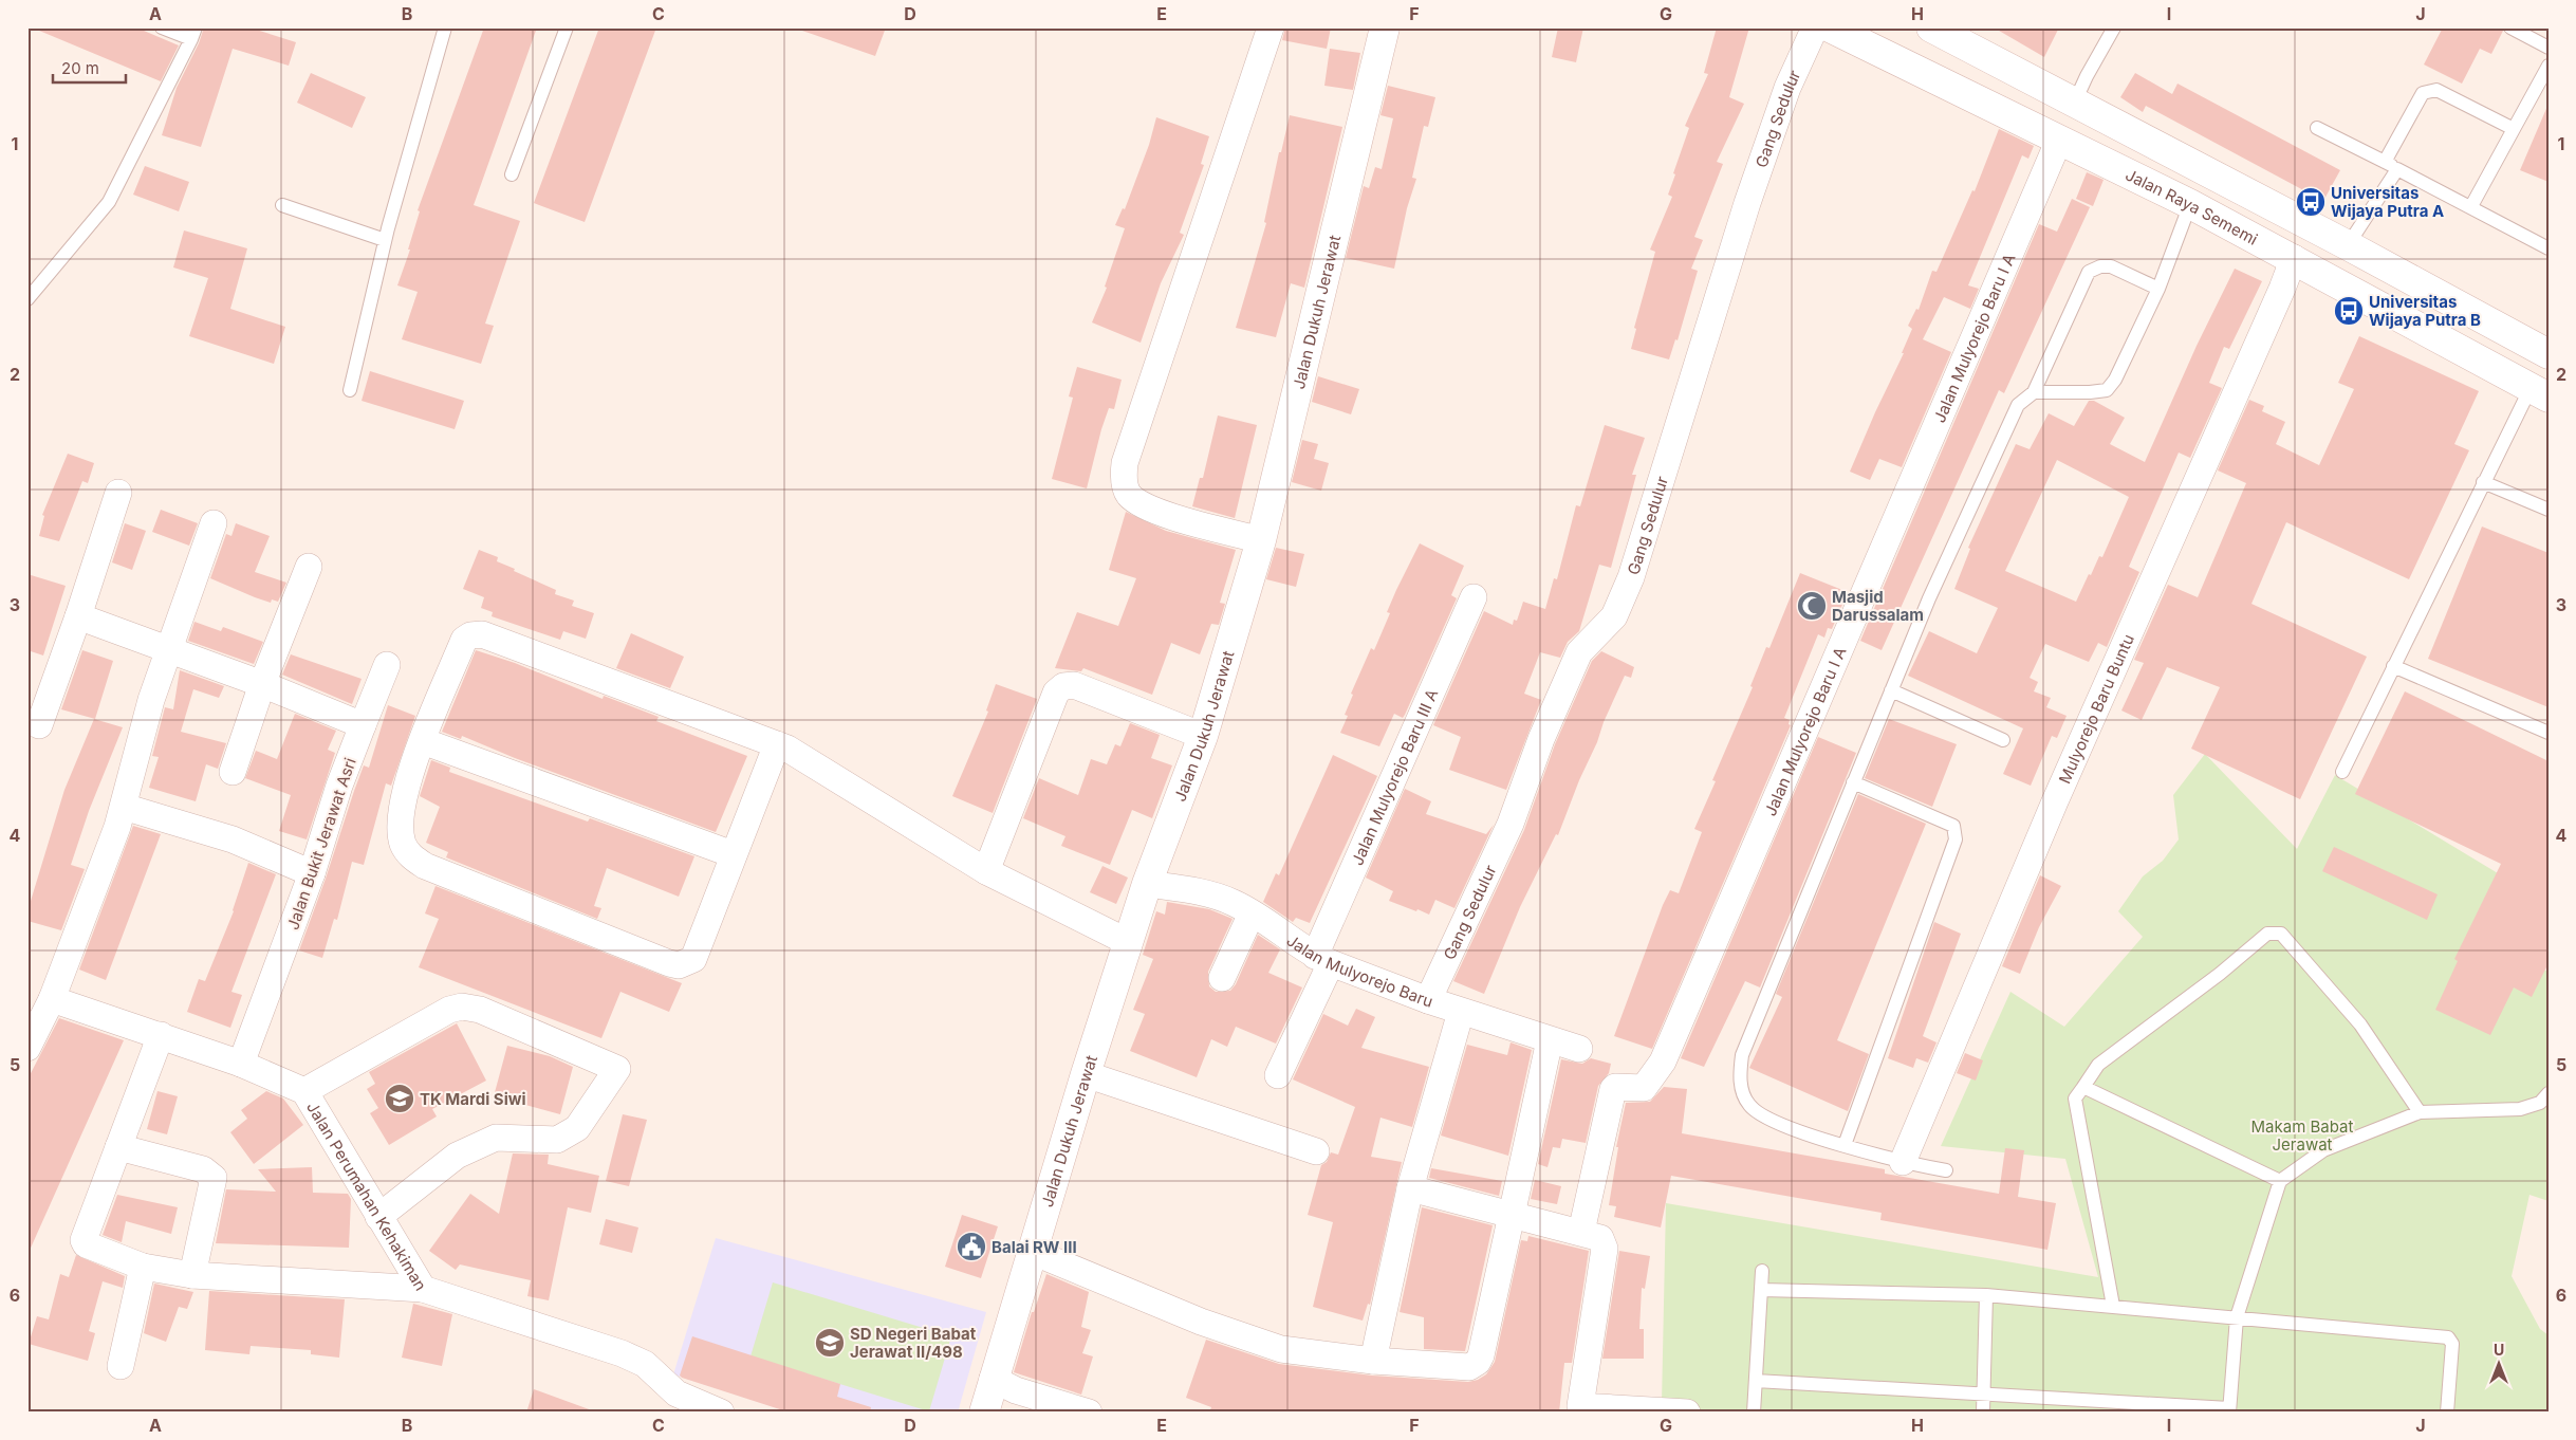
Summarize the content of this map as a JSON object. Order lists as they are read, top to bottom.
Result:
{
  "streets": {
    "main road": ["Jalan Raya Sememi", "Jalan Dukuh Jerawat"],
    "street": [
      "Gang Sedulur",
      "Jalan Mulyorejo Baru I A",
      "Mulyorejo Baru Buntu",
      "Jalan Mulyorejo Baru III A",
      "Jalan Bukit Jerawat Asri",
      "Jalan Mulyorejo Baru",
      "Jalan Perumahan Kehakiman"
    ]
  },
  "crossings": [
    ["Gang Sedulur", "Jalan Raya Sememi"],
    ["Gang Sedulur", "Jalan Mulyorejo Baru"],
    ["Jalan Raya Sememi", "Jalan Mulyorejo Baru I A"],
    ["Jalan Raya Sememi", "Mulyorejo Baru Buntu"],
    ["Jalan Dukuh Jerawat", "Jalan Mulyorejo Baru"],
    ["Jalan Mulyorejo Baru III A", "Jalan Mulyorejo Baru"],
    ["Jalan Bukit Jerawat Asri", "Jalan Perumahan Kehakiman"]
  ],
  "parks": ["Makam Babat Jerawat"],
  "places": {
    "bus stop": ["Universitas Wijaya Putra A", "Universitas Wijaya Putra B"],
    "mosque": ["Masjid Darussalam"],
    "school or university": ["TK Mardi Siwi", "SD Negeri Babat Jerawat II/498"],
    "public building": ["Balai RW III"]
  },
  "scale_bar": "20 m",
  "north": "top",
  "grid": {
    "columns": [
      "A",
      "B",
      "C",
      "D",
      "E",
      "F",
      "G",
      "H",
      "I",
      "J"
    ],
    "rows": [
      "1",
      "2",
      "3",
      "4",
      "5",
      "6"
    ]
  }
}
